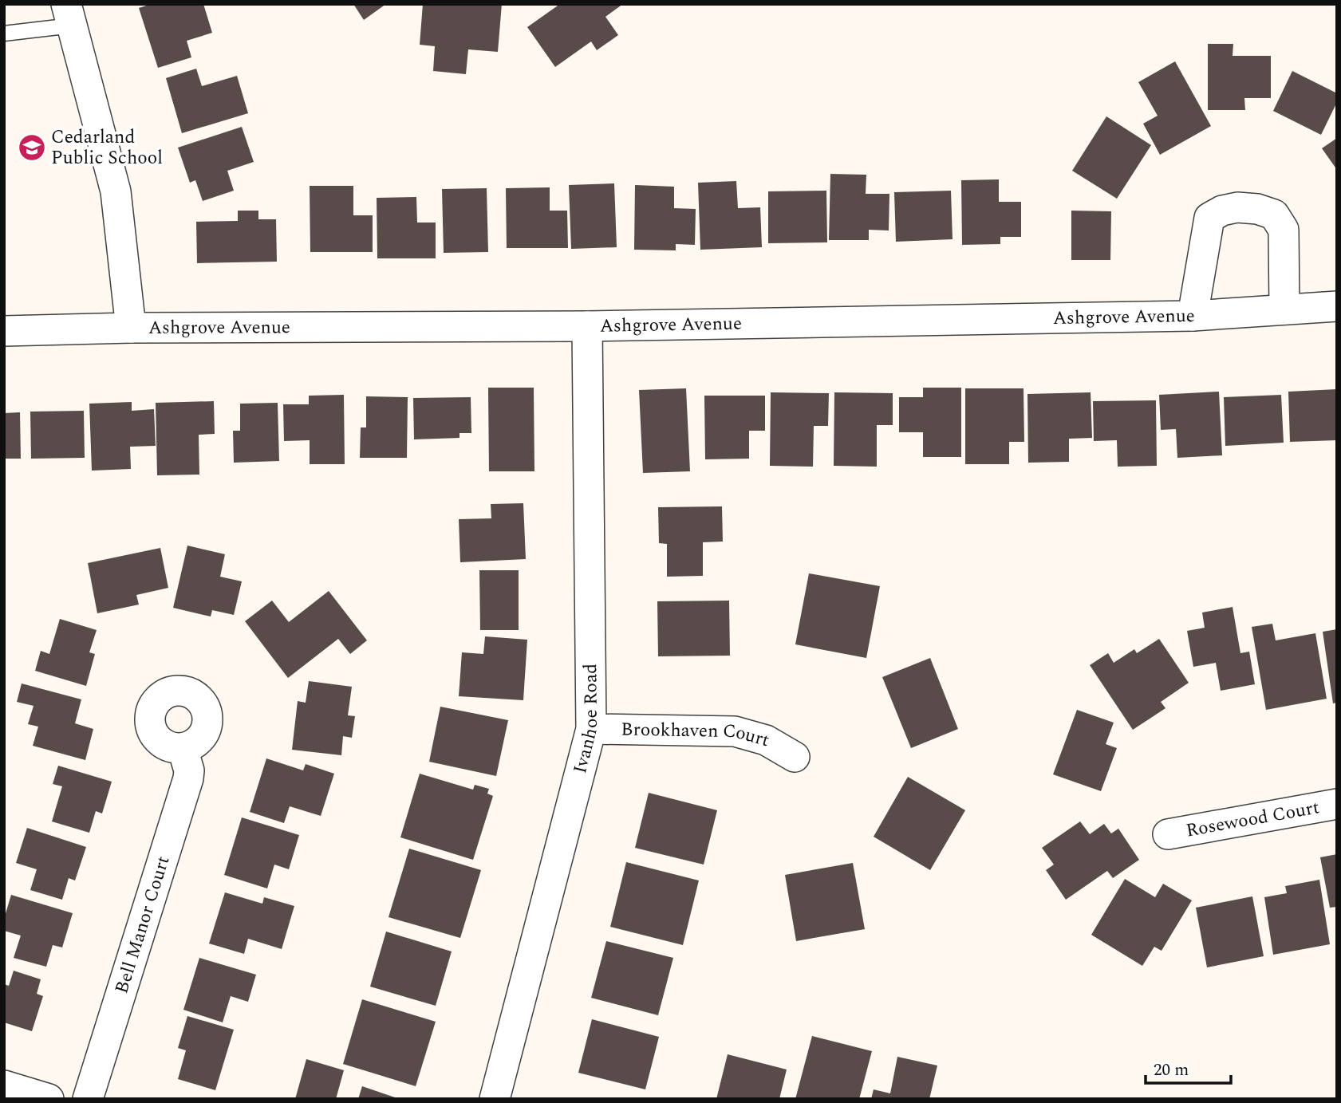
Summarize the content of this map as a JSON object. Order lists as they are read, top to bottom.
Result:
{
  "streets": {
    "street": [
      "Ashgrove Avenue",
      "Ivanhoe Road",
      "Brookhaven Court",
      "Rosewood Court",
      "Bell Manor Court"
    ]
  },
  "crossings": [
    ["Ashgrove Avenue", "Ivanhoe Road"],
    ["Ivanhoe Road", "Brookhaven Court"]
  ],
  "places": {
    "school or university": ["Cedarland Public School"]
  },
  "scale_bar": "20 m"
}
